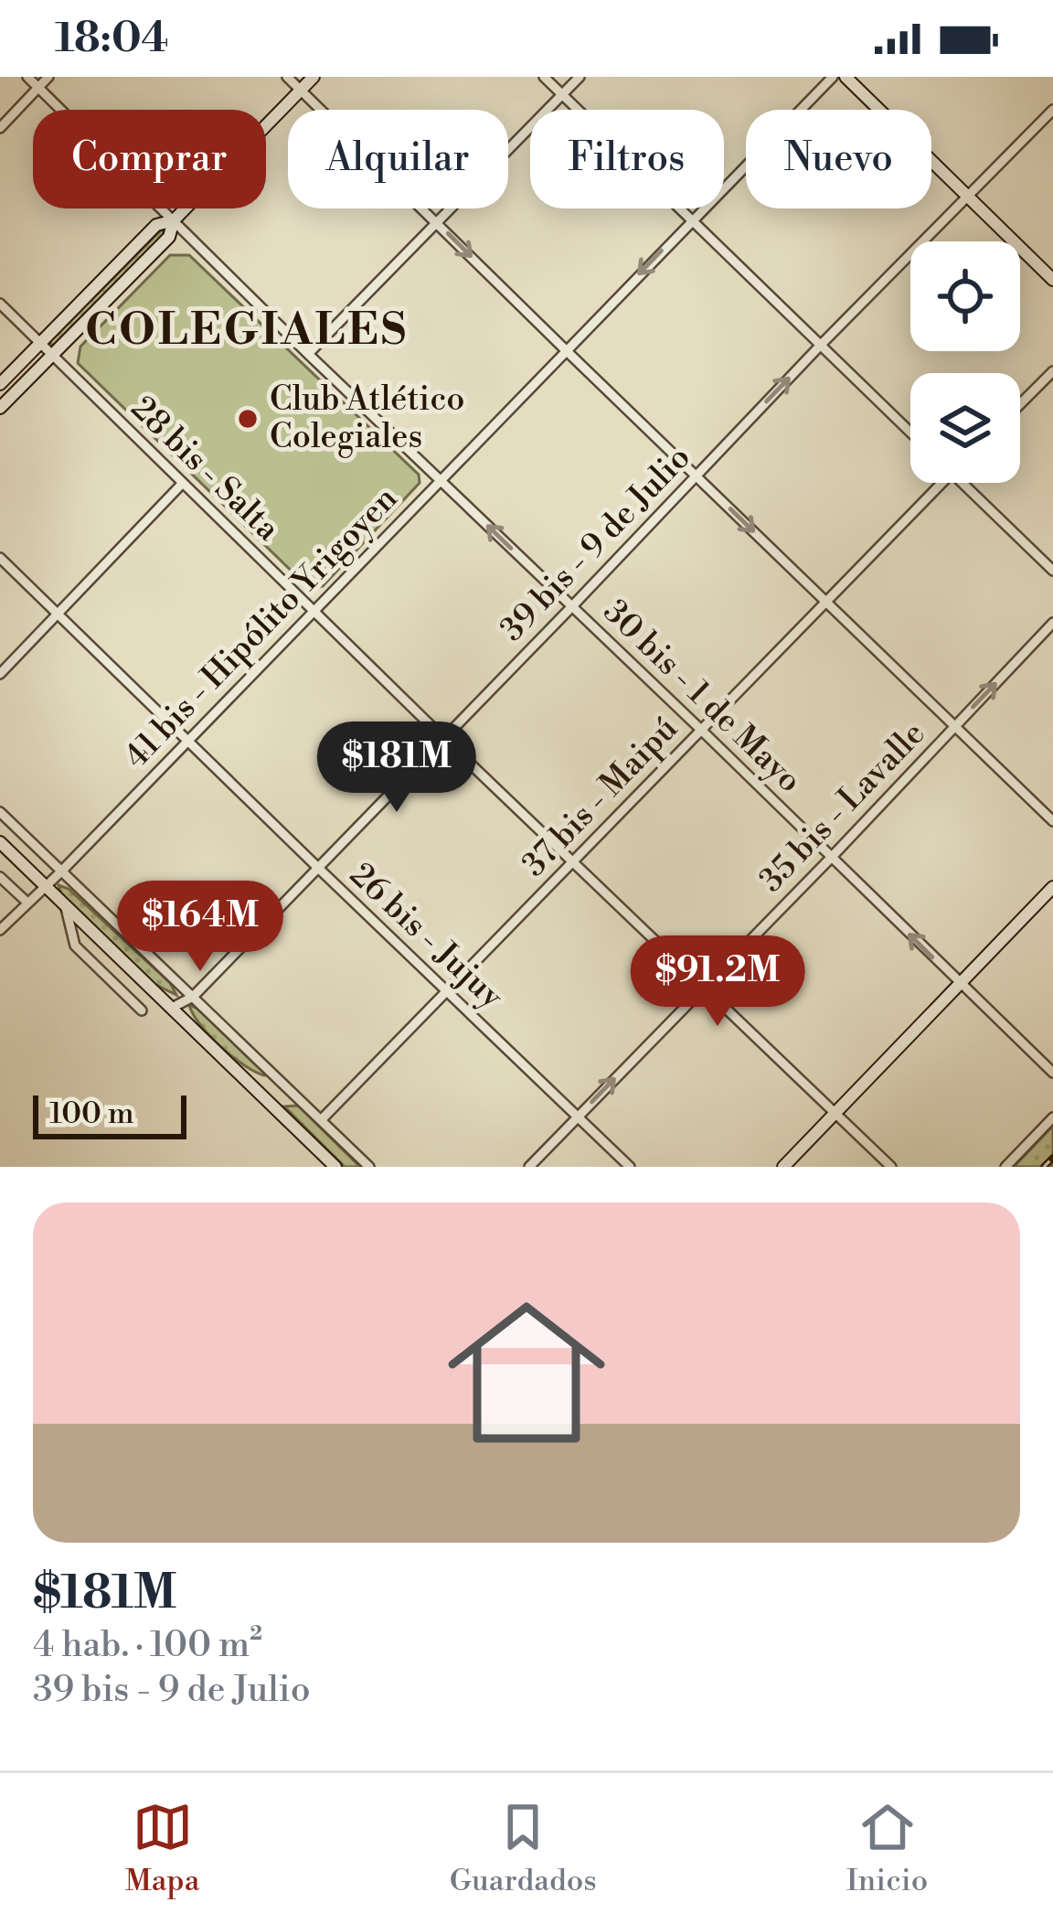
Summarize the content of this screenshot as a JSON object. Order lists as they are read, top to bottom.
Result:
{
  "streets": {
    "street": [
      "28 bis - Salta",
      "39 bis - 9 de Julio",
      "41 bis - Hipólito Yrigoyen",
      "30 bis - 1 de Mayo",
      "37 bis - Maipú",
      "35 bis - Lavalle",
      "26 bis - Jujuy"
    ]
  },
  "crossings": [
    ["28 bis - Salta", "39 bis - 9 de Julio"],
    ["28 bis - Salta", "41 bis - Hipólito Yrigoyen"],
    ["28 bis - Salta", "37 bis - Maipú"],
    ["28 bis - Salta", "35 bis - Lavalle"],
    ["39 bis - 9 de Julio", "30 bis - 1 de Mayo"],
    ["39 bis - 9 de Julio", "26 bis - Jujuy"],
    ["41 bis - Hipólito Yrigoyen", "30 bis - 1 de Mayo"],
    ["41 bis - Hipólito Yrigoyen", "26 bis - Jujuy"],
    ["30 bis - 1 de Mayo", "37 bis - Maipú"],
    ["30 bis - 1 de Mayo", "35 bis - Lavalle"],
    ["37 bis - Maipú", "26 bis - Jujuy"],
    ["35 bis - Lavalle", "26 bis - Jujuy"]
  ],
  "one_way": ["35 bis - Lavalle"],
  "districts": ["COLEGIALES"],
  "places": ["Club Atlético Colegiales"],
  "scale_bar": "100 m",
  "page": {
    "status": "18:04",
    "chip": [
      "Comprar",
      "Alquilar",
      "Filtros",
      "Nuevo"
    ],
    "price": ["$181M", "$164M", "$91.2M"],
    "scale": "100 m",
    "list": [
      {
        "name": "$181M",
        "note": "4 hab. · 100 m² · 39 bis - 9 de Julio"
      }
    ],
    "tabs": ["Mapa", "Guardados", "Inicio"]
  }
}
